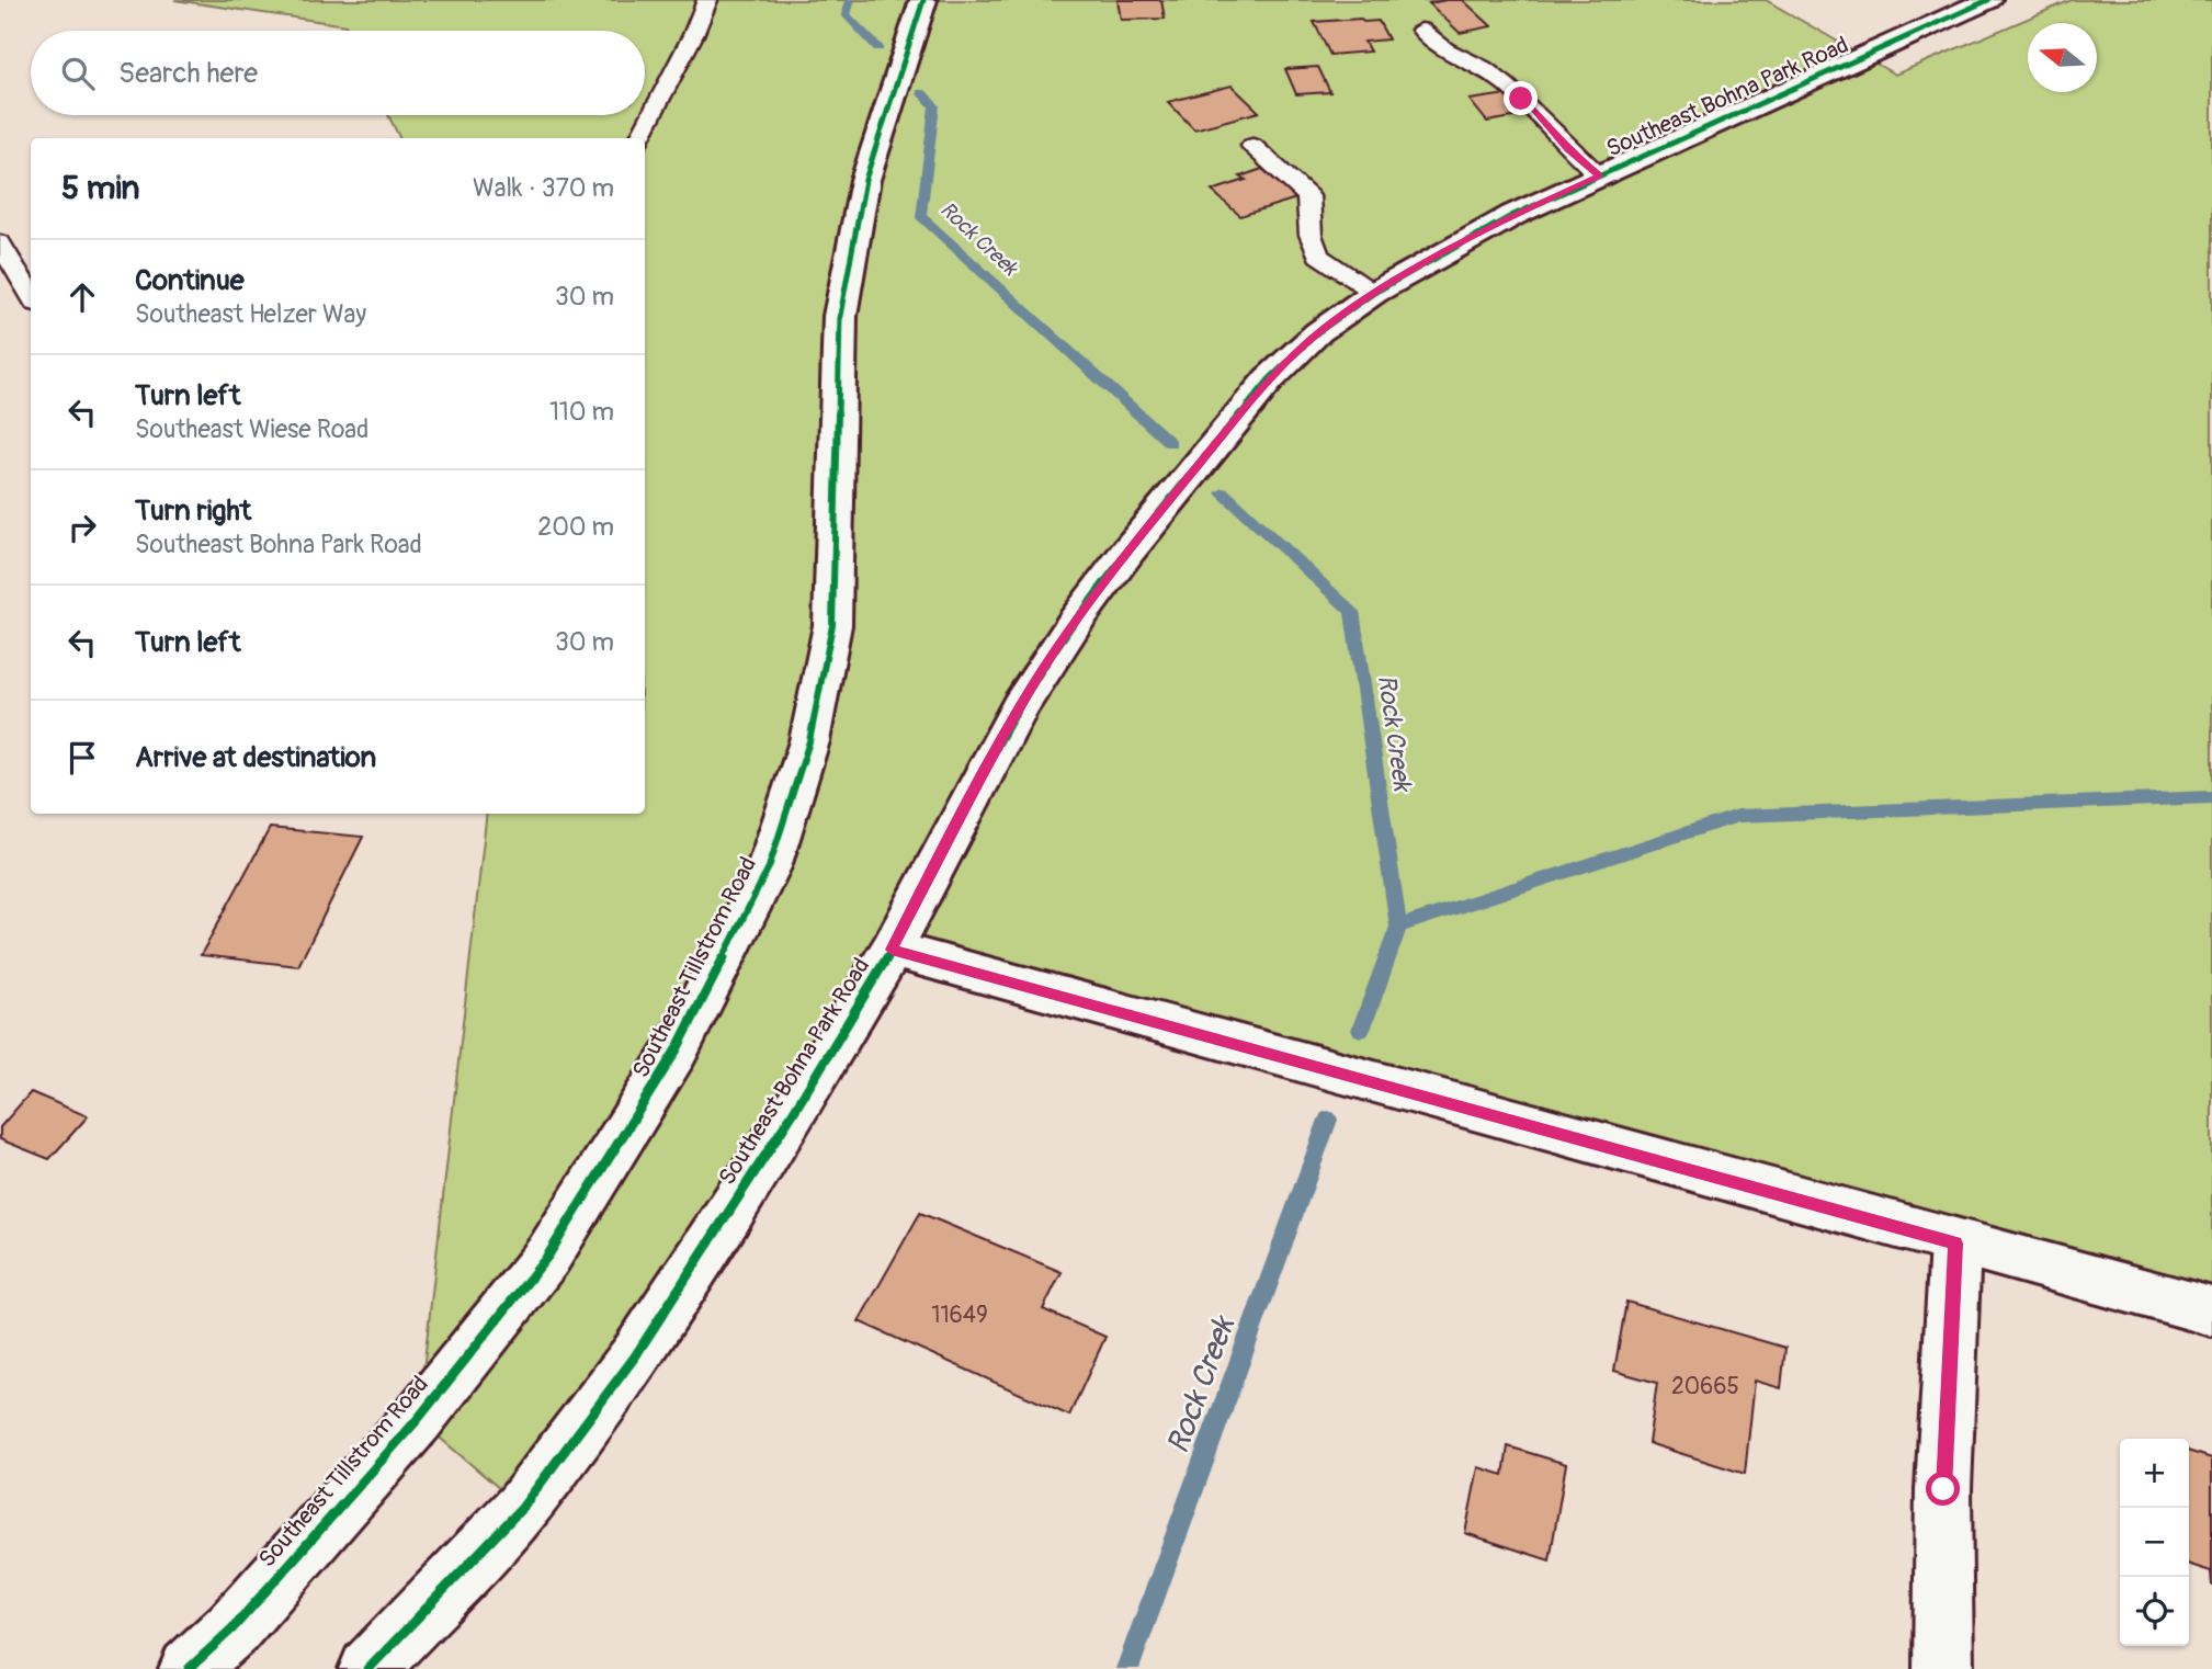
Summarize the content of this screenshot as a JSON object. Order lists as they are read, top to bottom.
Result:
{
  "streets": {
    "street": ["Southeast Bohna Park Road", "Southeast Tillstrom Road"]
  },
  "water": ["Rock Creek"],
  "house_numbers": ["11649", "20665"],
  "north": "left",
  "page": {
    "search": "Search here",
    "heading": ["5 min", "Walk · 370 m"],
    "list": [
      ["Continue", "Southeast Helzer Way", "30 m"],
      ["Turn left", "Southeast Wiese Road", "110 m"],
      ["Turn right", "Southeast Bohna Park Road", "200 m"],
      ["Turn left", "30 m"],
      "Arrive at destination"
    ],
    "map_buttons": ["+", "−"]
  }
}
